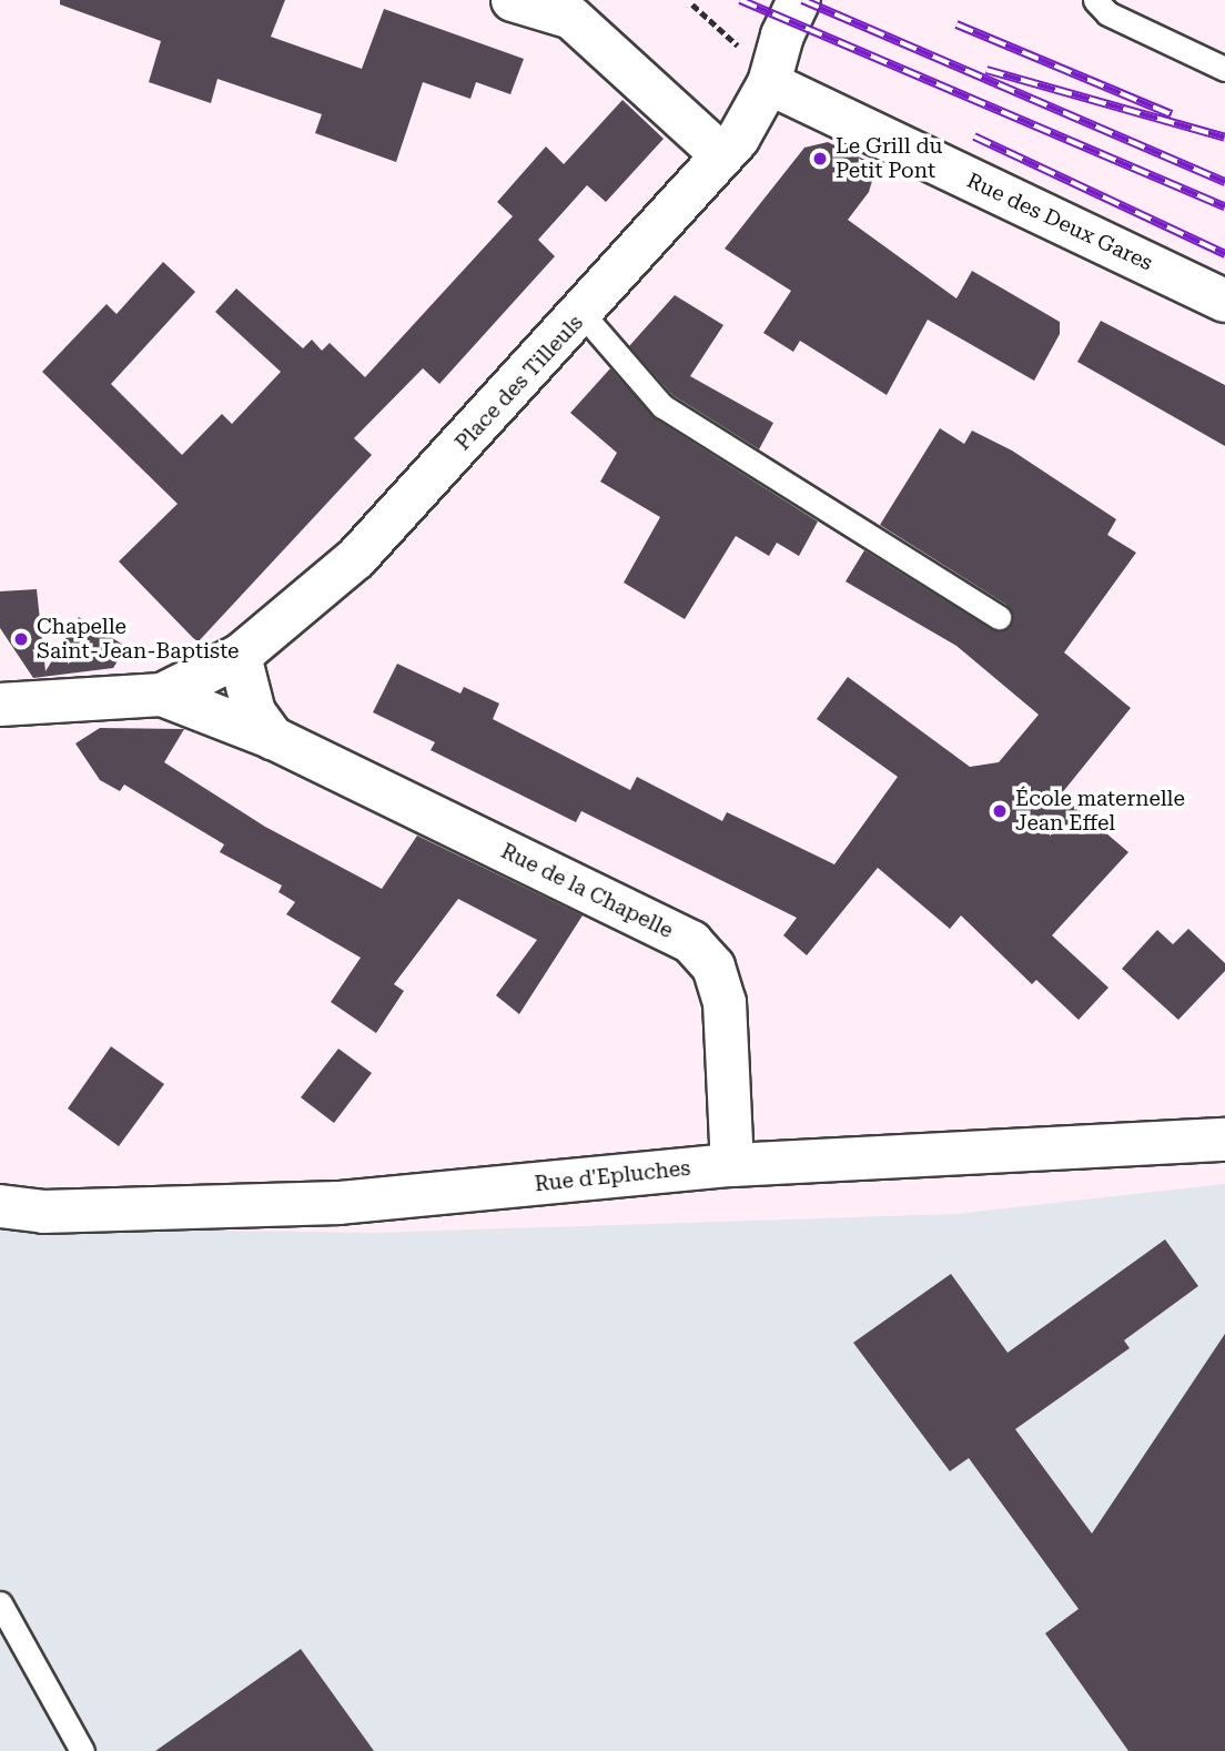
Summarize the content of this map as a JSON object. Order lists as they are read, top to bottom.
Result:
{
  "streets": {
    "street": [
      "Rue des Deux Gares",
      "Place des Tilleuls",
      "Rue de la Chapelle",
      "Rue d'Epluches"
    ]
  },
  "crossings": [
    ["Rue des Deux Gares", "Place des Tilleuls"],
    ["Place des Tilleuls", "Rue de la Chapelle"],
    ["Rue de la Chapelle", "Rue d'Epluches"]
  ],
  "places": ["Le Grill du Petit Pont", "Chapelle Saint-Jean-Baptiste", "École maternelle Jean Effel"]
}
